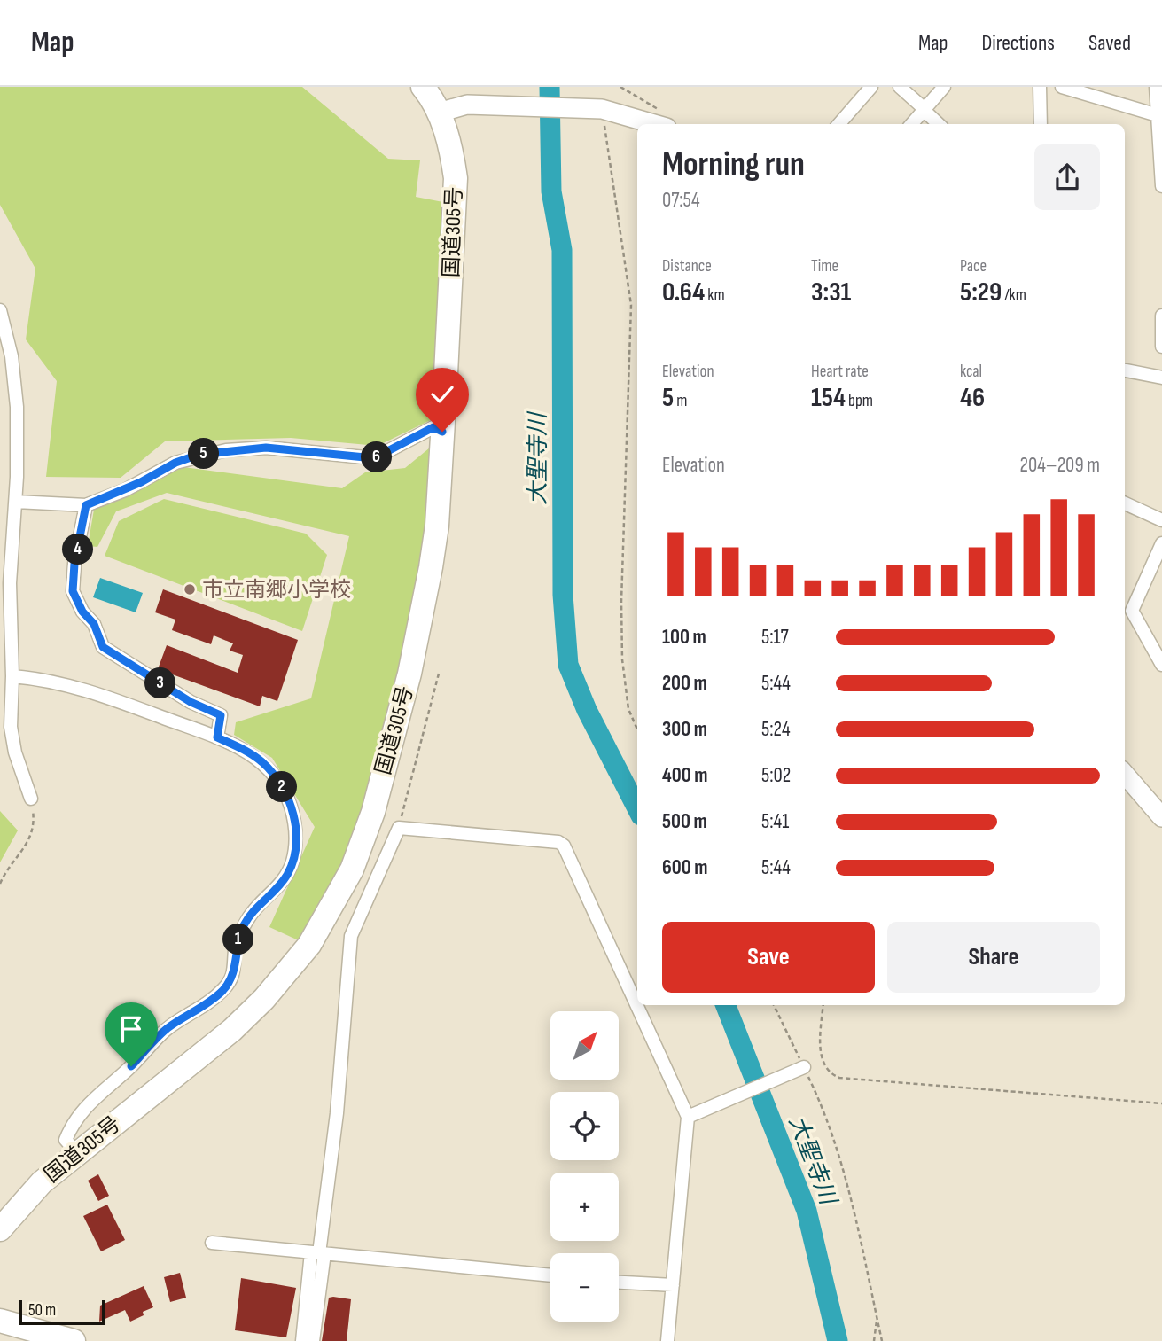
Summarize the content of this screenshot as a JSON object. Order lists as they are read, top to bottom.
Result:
{
  "streets": {
    "highway": ["国道305号"]
  },
  "water": ["大聖寺川"],
  "places": ["市立南郷小学校"],
  "scale_bar": "50 m",
  "north": "top right",
  "page": {
    "header": "Map",
    "nav": ["Map", "Directions", "Saved"],
    "heading": ["Morning run", "07:54"],
    "stats": [
      ["Distance", "0.64 km"],
      ["Time", "3:31"],
      ["Pace", "5:29 /km"],
      ["Elevation", "5 m"],
      ["Heart rate", "154 bpm"],
      ["kcal", "46"]
    ],
    "pins": [
      "5",
      "6",
      "4",
      "3",
      "2",
      "1"
    ],
    "chart": ["Elevation", "204–209 m"],
    "list": [
      {
        "name": "100 m",
        "note": "5:17"
      },
      {
        "name": "200 m",
        "note": "5:44"
      },
      {
        "name": "300 m",
        "note": "5:24"
      },
      {
        "name": "400 m",
        "note": "5:02"
      },
      {
        "name": "500 m",
        "note": "5:41"
      },
      {
        "name": "600 m",
        "note": "5:44"
      }
    ],
    "buttons": ["Save", "Share"],
    "map_buttons": ["+", "−"],
    "scale": "50 m"
  }
}
